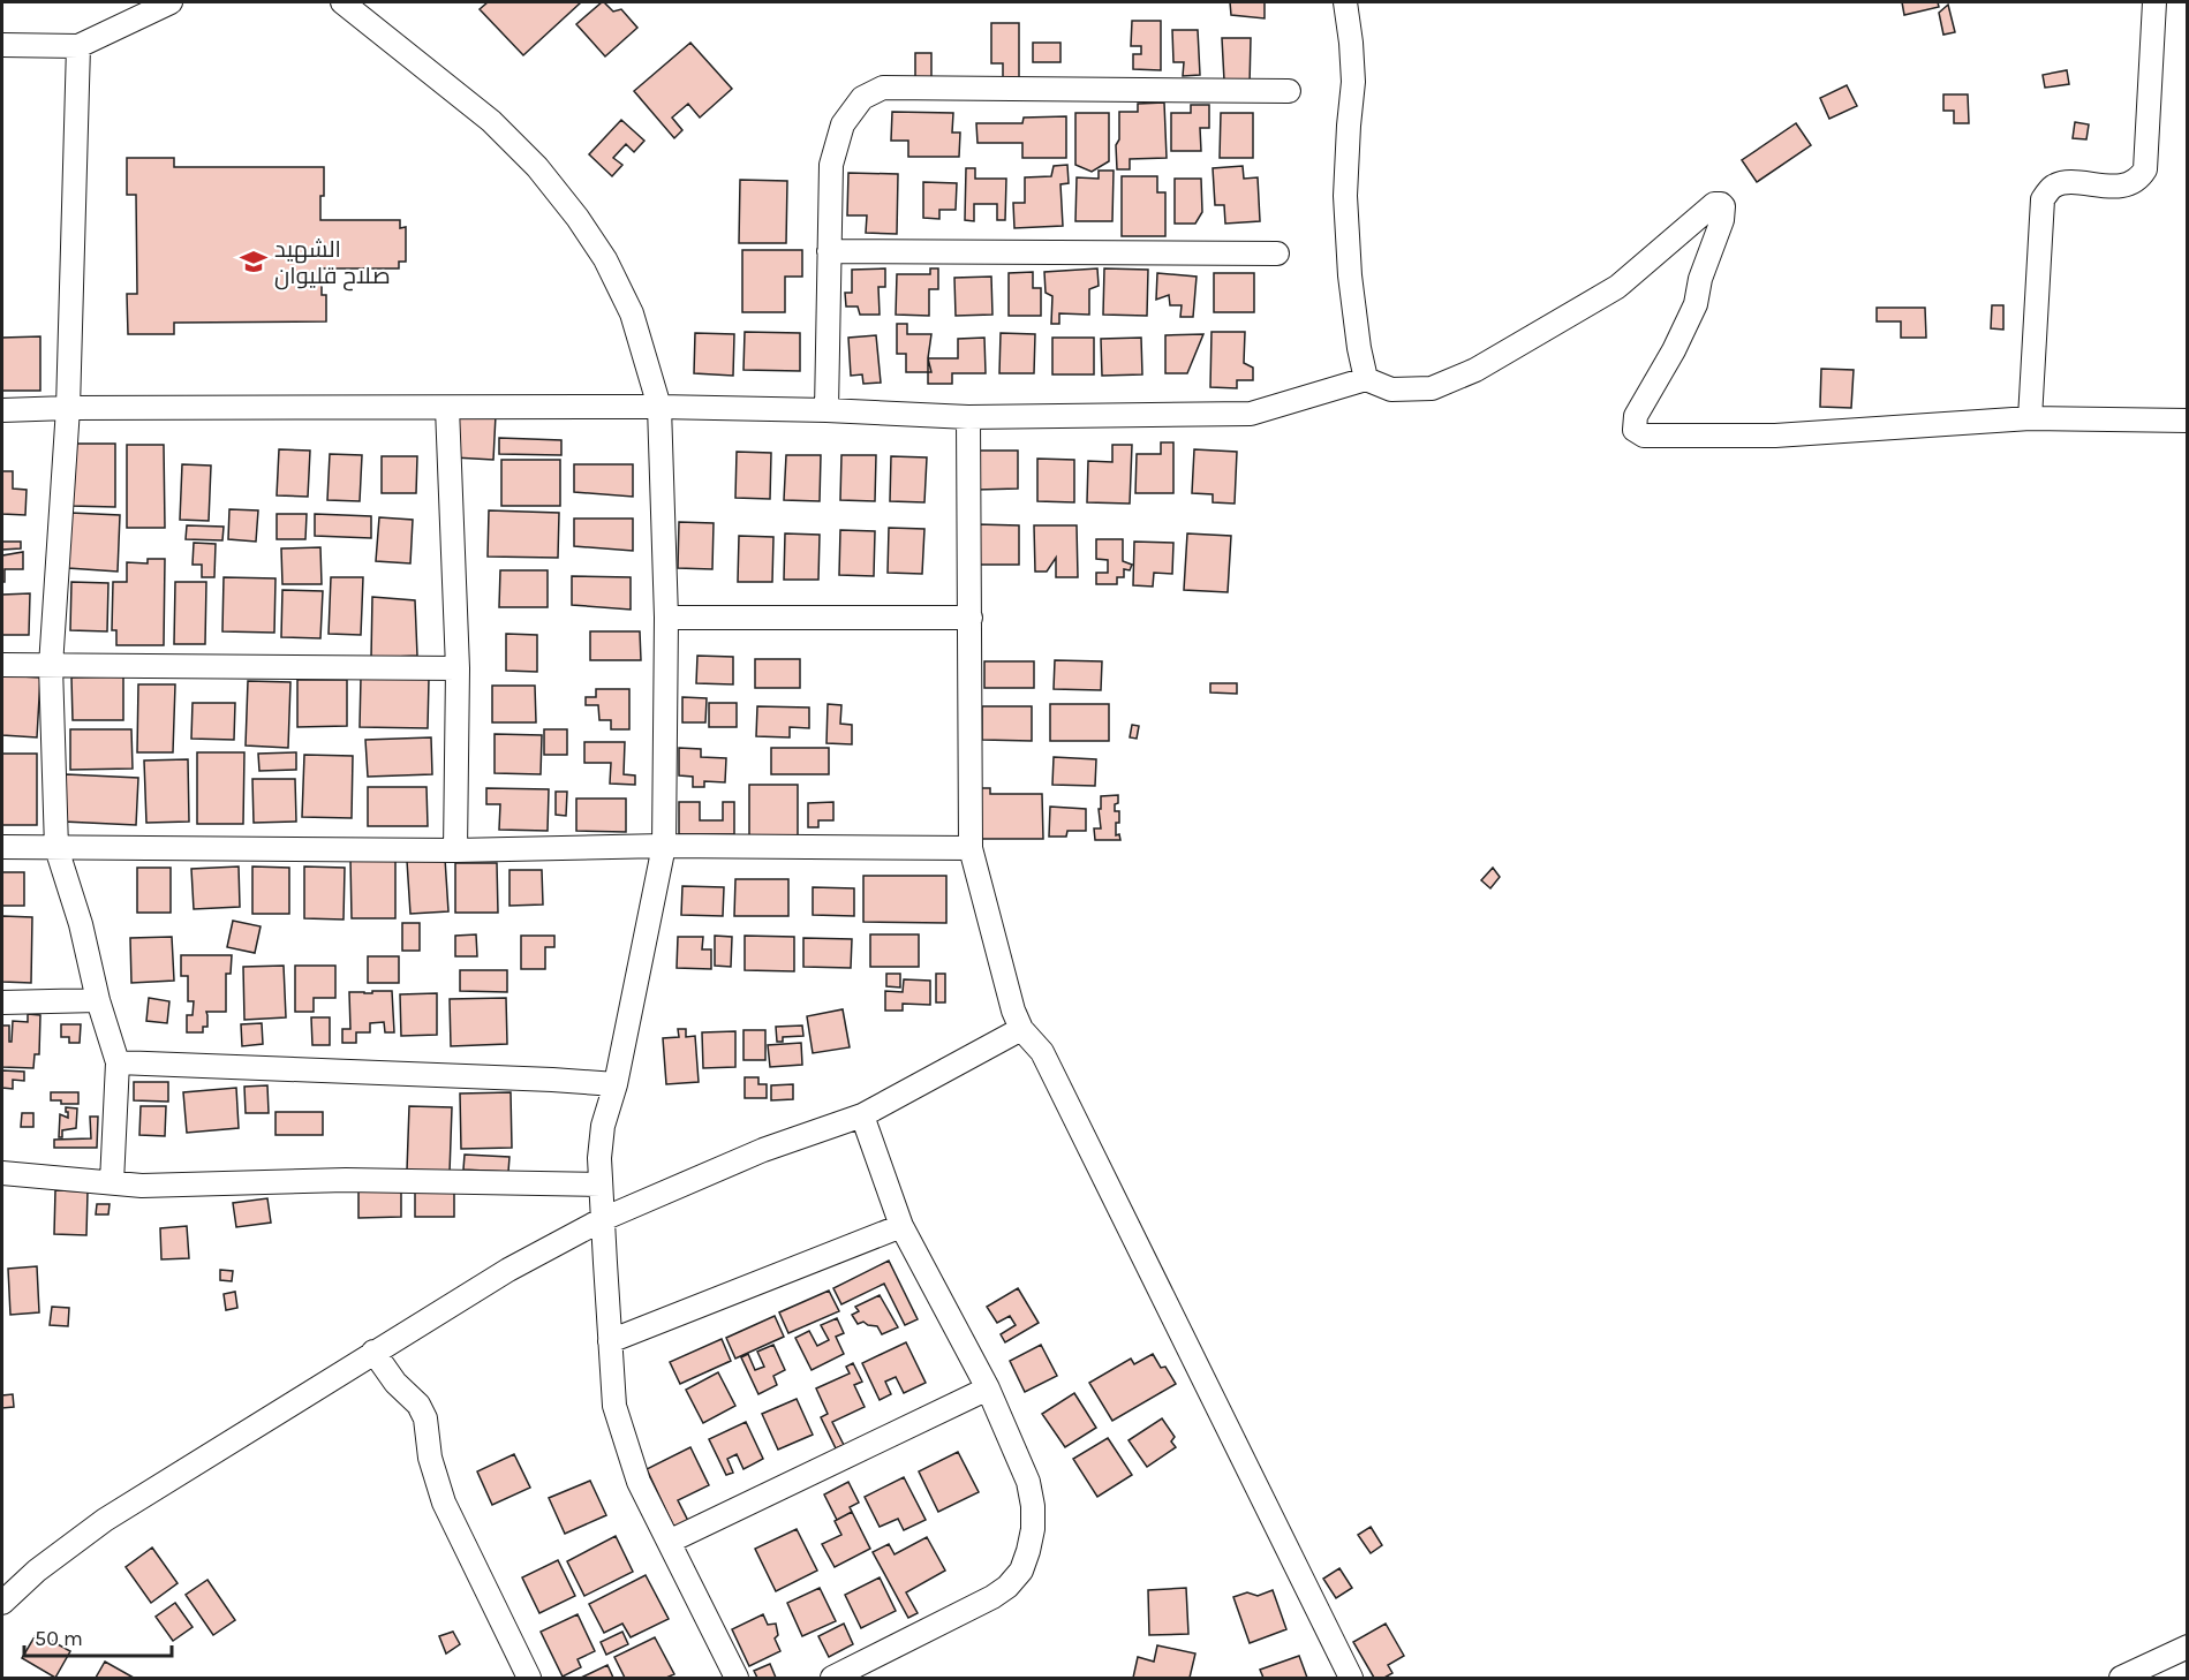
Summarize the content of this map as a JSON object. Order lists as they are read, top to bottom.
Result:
{
  "places": {
    "school or university": ["الشهيد صلاح قليوان"]
  },
  "scale_bar": "50 m"
}
